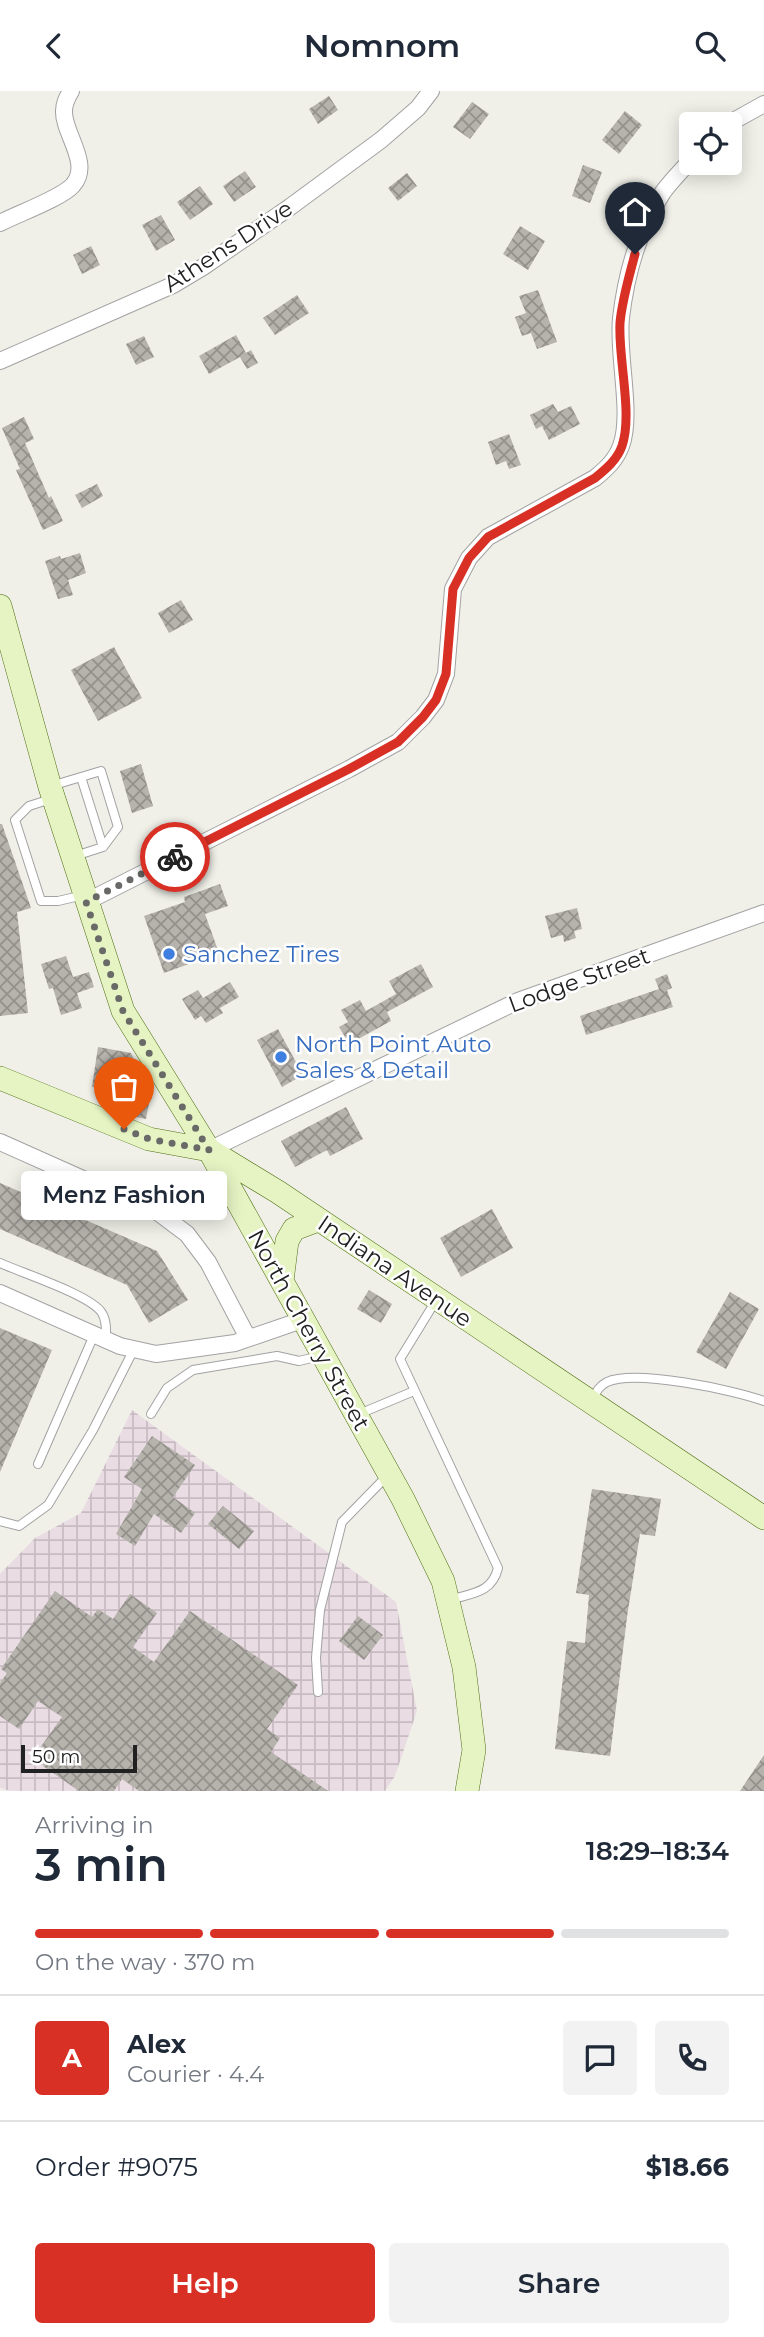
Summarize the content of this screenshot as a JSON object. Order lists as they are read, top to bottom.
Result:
{
  "streets": {
    "main road": ["Indiana Avenue", "North Cherry Street"],
    "street": ["Athens Drive", "Lodge Street"]
  },
  "crossings": [
    ["Lodge Street", "Indiana Avenue"],
    ["Lodge Street", "North Cherry Street"],
    ["Indiana Avenue", "North Cherry Street"]
  ],
  "places": ["Sanchez Tires", "North Point Auto Sales & Detail", "Menz Fashion"],
  "scale_bar": "50 m",
  "page": {
    "header": "Nomnom",
    "bubble": "Menz Fashion",
    "scale": "50 m",
    "heading": ["3 min", "Arriving in", "18:29–18:34"],
    "panel": [
      "Alex",
      "Courier · 4.4",
      "Order #9075",
      "$18.66"
    ],
    "bar": "On the way · 370 m",
    "round": "A",
    "buttons": ["Help", "Share"]
  }
}
